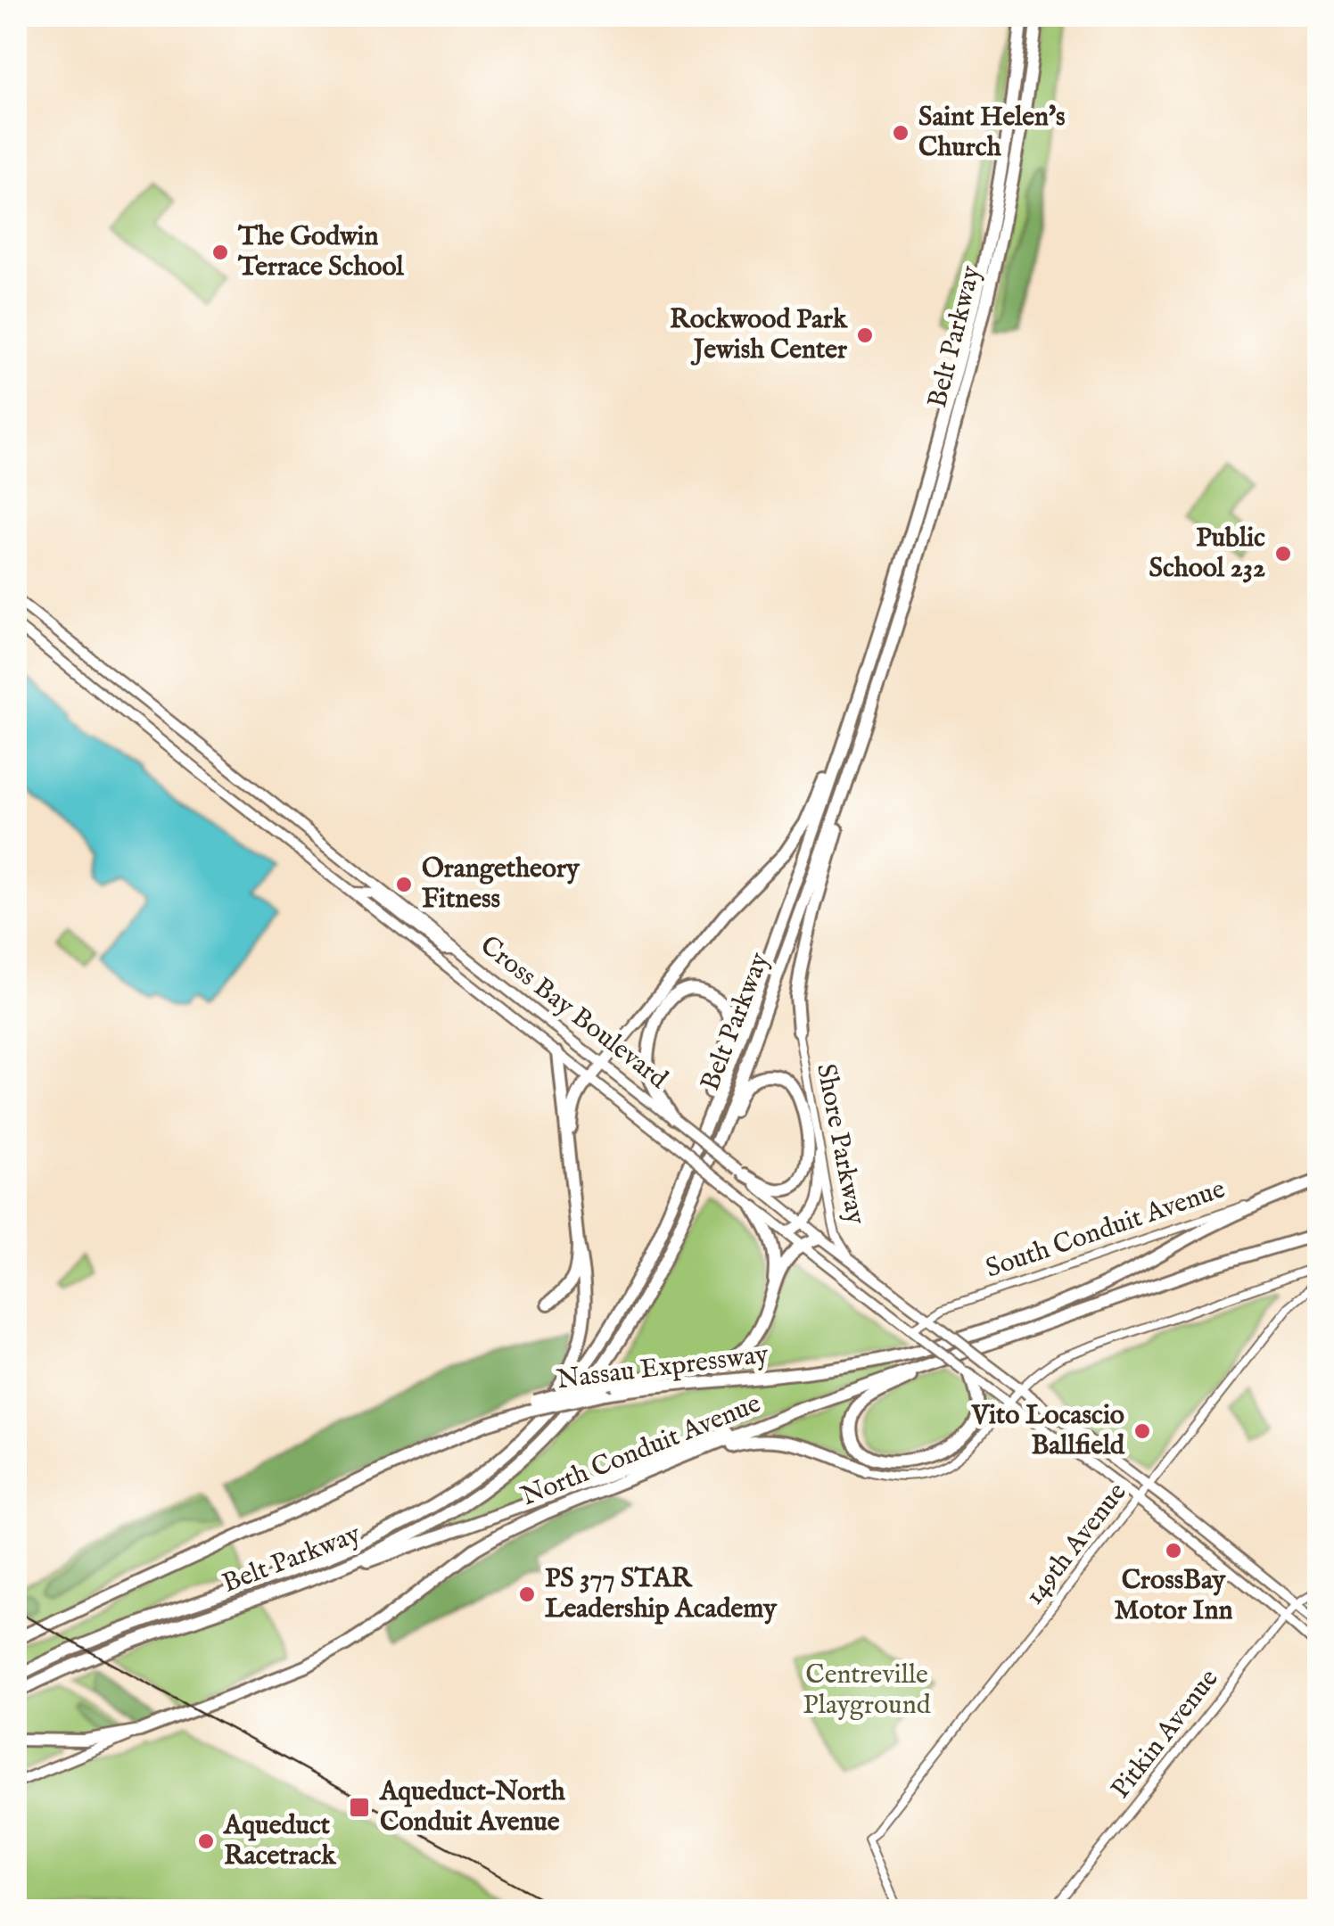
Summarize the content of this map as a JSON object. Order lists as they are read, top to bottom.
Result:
{
  "streets": {
    "highway": [
      "Belt Parkway",
      "South Conduit Avenue",
      "Nassau Expressway",
      "North Conduit Avenue"
    ],
    "main road": ["Cross Bay Boulevard"],
    "street": ["Shore Parkway", "149th Avenue", "Pitkin Avenue"]
  },
  "crossings": [
    ["Cross Bay Boulevard", "Shore Parkway"],
    ["Cross Bay Boulevard", "South Conduit Avenue"],
    ["Cross Bay Boulevard", "149th Avenue"],
    ["Cross Bay Boulevard", "Pitkin Avenue"],
    ["South Conduit Avenue", "Nassau Expressway"]
  ],
  "parks": ["Centreville Playground"],
  "places": {
    "other": [
      "Saint Helen's Church",
      "The Godwin Terrace School",
      "Rockwood Park Jewish Center",
      "Public School 232",
      "Orangetheory Fitness",
      "Vito Locascio Ballfield",
      "CrossBay Motor Inn",
      "PS 377 STAR Leadership Academy",
      "Aqueduct Racetrack"
    ],
    "transit": ["Aqueduct–North Conduit Avenue"]
  }
}
